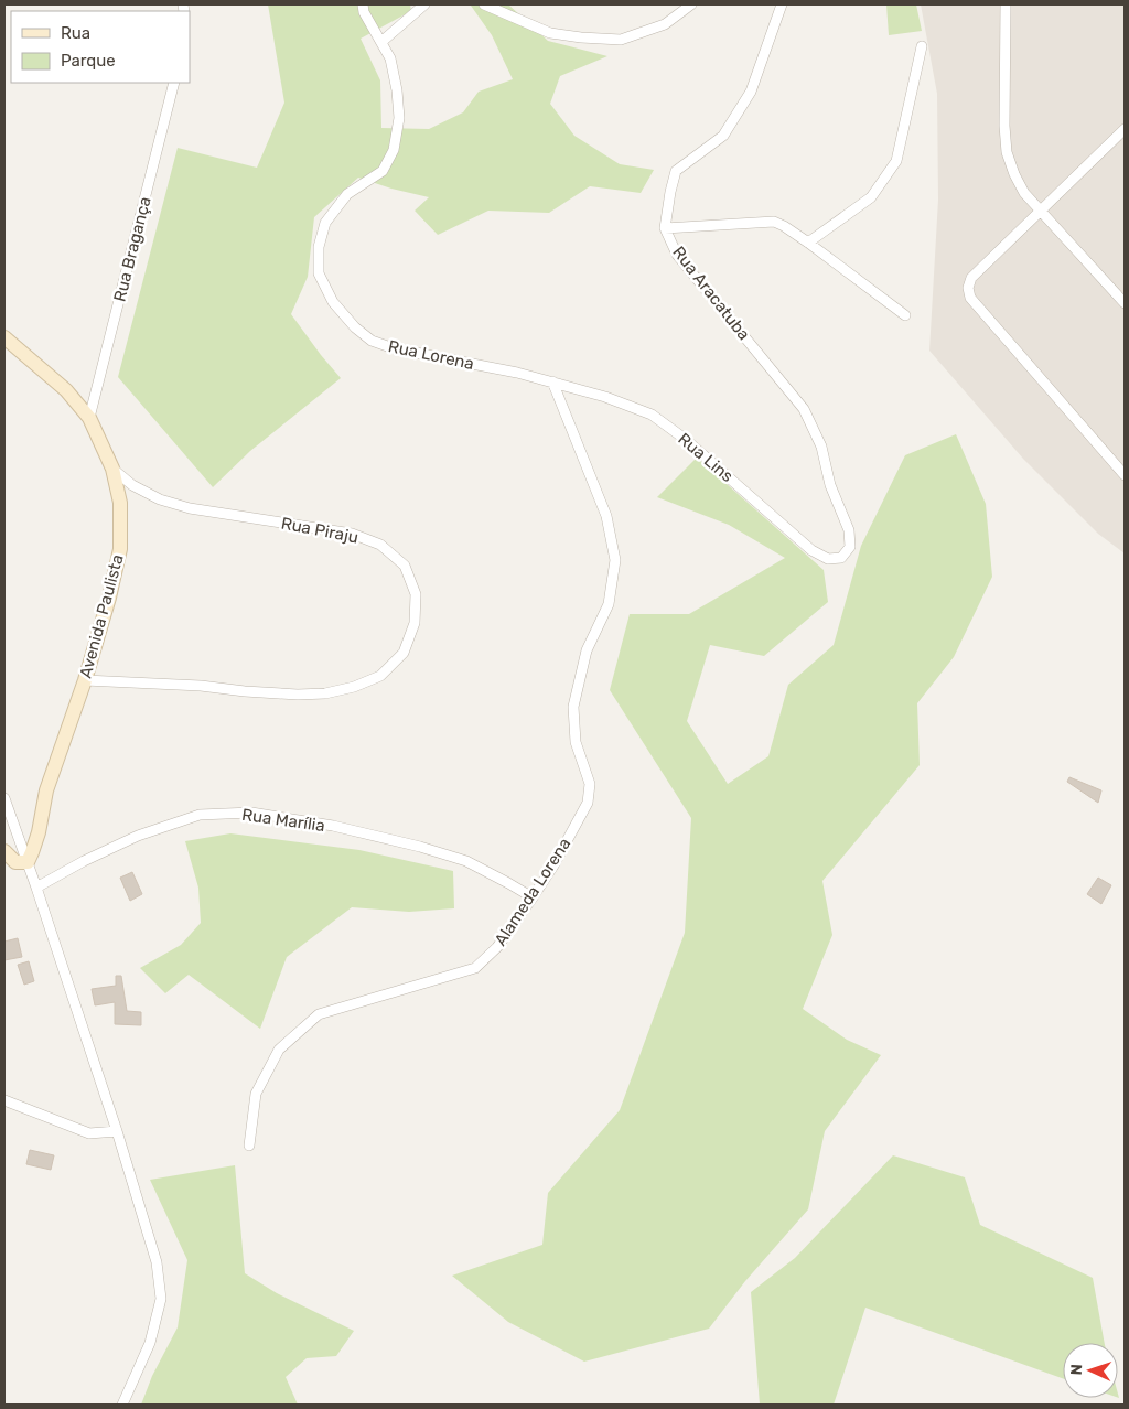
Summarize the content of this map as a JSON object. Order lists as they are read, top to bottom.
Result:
{
  "streets": {
    "street": [
      "Rua Bragança",
      "Rua Aracatuba",
      "Rua Lorena",
      "Rua Lins",
      "Rua Piraju",
      "Avenida Paulista",
      "Rua Marília",
      "Alameda Lorena"
    ]
  },
  "crossings": [
    ["Rua Bragança", "Avenida Paulista"],
    ["Rua Aracatuba", "Rua Lins"],
    ["Rua Lorena", "Rua Lins"],
    ["Rua Lorena", "Alameda Lorena"],
    ["Rua Lins", "Alameda Lorena"],
    ["Rua Piraju", "Avenida Paulista"],
    ["Rua Marília", "Alameda Lorena"]
  ],
  "legend": ["Rua", "Parque"],
  "north": "left"
}
